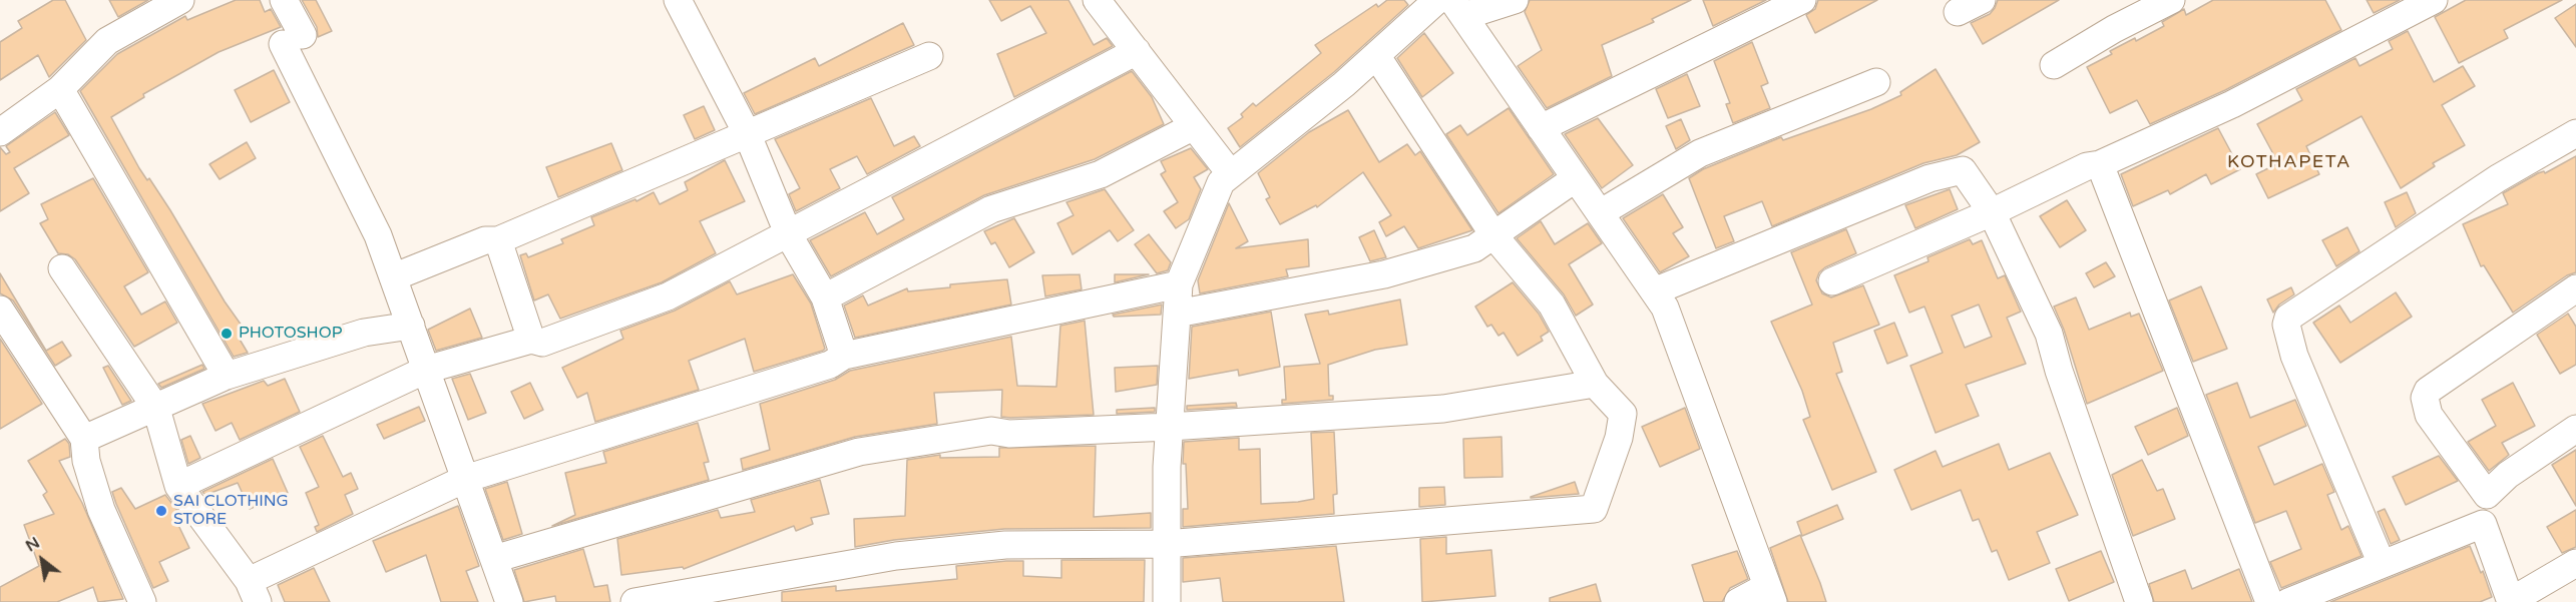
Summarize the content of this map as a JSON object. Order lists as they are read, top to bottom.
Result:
{
  "districts": ["KOTHAPETA"],
  "places": ["PHOTOSHOP", "SAI CLOTHING STORE"],
  "north": "top left"
}
